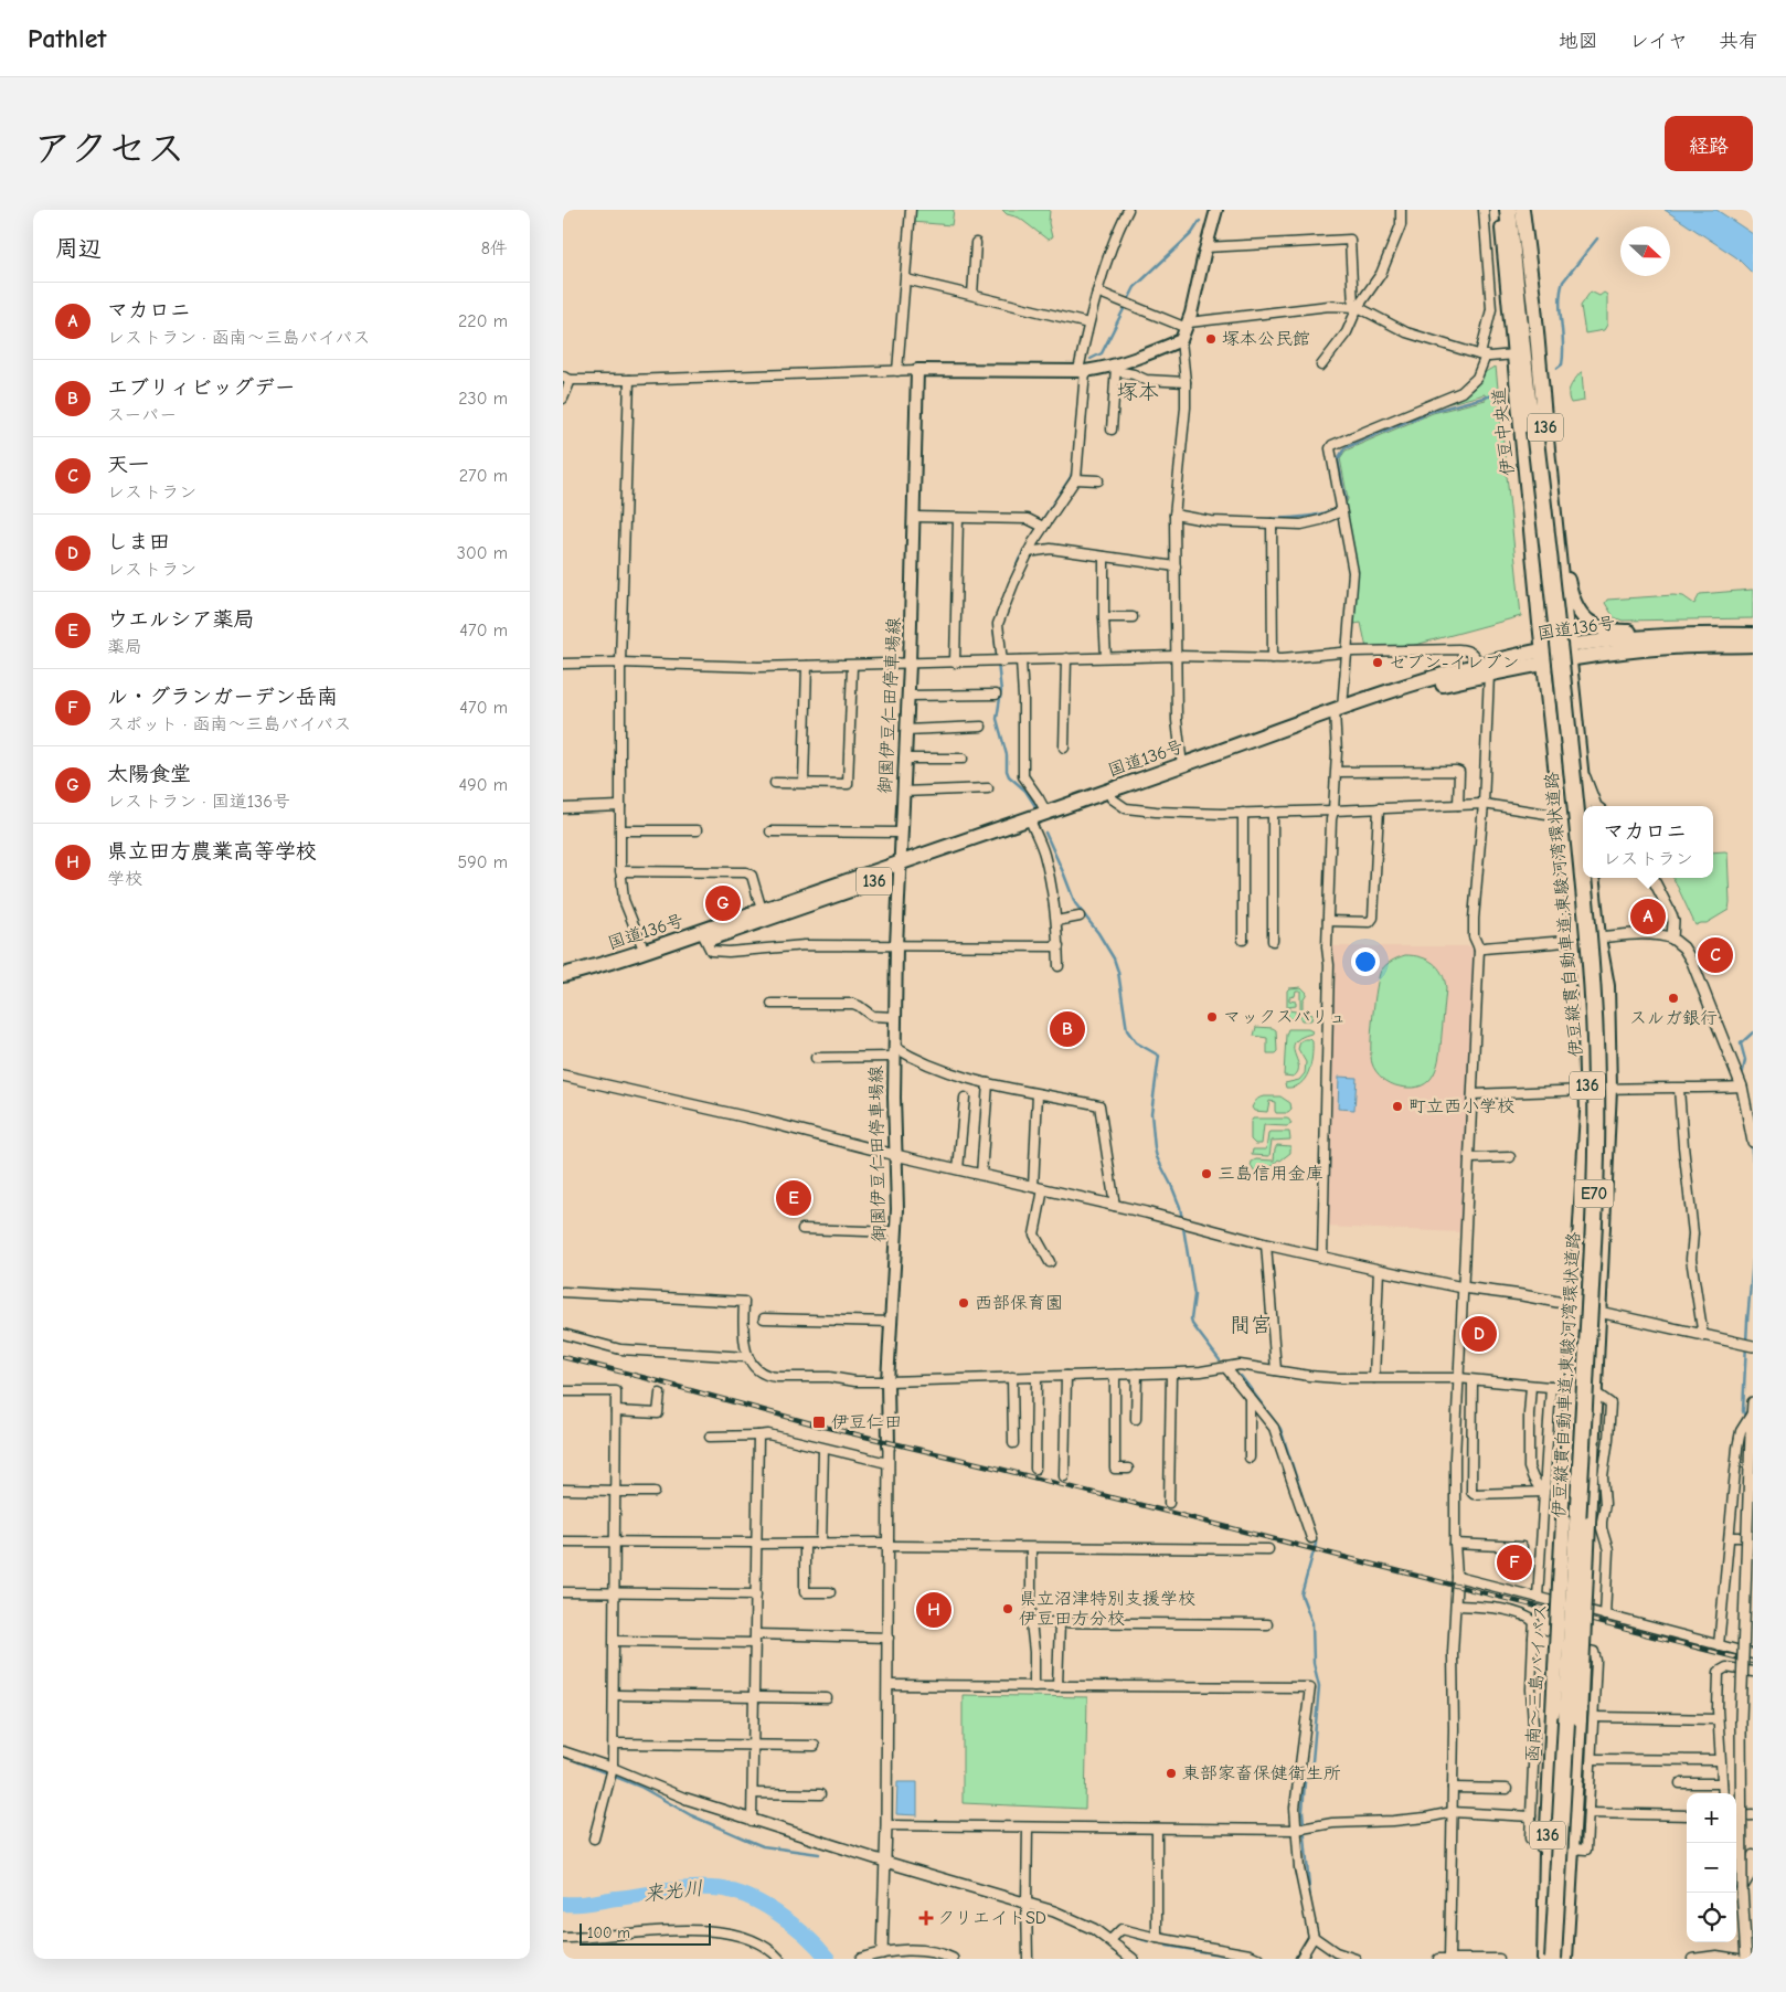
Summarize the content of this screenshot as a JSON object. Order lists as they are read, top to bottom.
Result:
{
  "streets": {
    "highway": [
      "136",
      "伊豆中央道",
      "国道136号",
      "伊豆縦貫自動車道;東駿河湾環状道路",
      "E70",
      "函南～三島バイパス"
    ],
    "main road": ["御園伊豆仁田停車場線"]
  },
  "crossings": [
    ["136", "国道136号"],
    ["伊豆中央道", "国道136号"],
    ["伊豆中央道", "函南～三島バイパス"],
    ["国道136号", "御園伊豆仁田停車場線"],
    ["国道136号", "函南～三島バイパス"]
  ],
  "districts": ["塚本", "間宮"],
  "water": ["来光川"],
  "places": {
    "other": [
      "塚本公民館",
      "セブン-イレブン",
      "スルガ銀行",
      "マックスバリュ",
      "町立西小学校",
      "三島信用金庫",
      "西部保育園",
      "県立沼津特別支援学校 伊豆田方分校",
      "東部家畜保健衛生所"
    ],
    "transit": ["伊豆仁田"],
    "health": ["クリエイトSD"]
  },
  "scale_bar": "100 m",
  "north": "right",
  "page": {
    "header": "Pathlet",
    "nav": ["地図", "レイヤ", "共有"],
    "title": "アクセス",
    "buttons": "経路",
    "heading": ["周辺", "8件"],
    "list": [
      {
        "mark": "A",
        "name": "マカロニ",
        "note": "レストラン · 函南～三島バイパス",
        "value": "220 m"
      },
      {
        "mark": "B",
        "name": "エブリィビッグデー",
        "note": "スーパー",
        "value": "230 m"
      },
      {
        "mark": "C",
        "name": "天一",
        "note": "レストラン",
        "value": "270 m"
      },
      {
        "mark": "D",
        "name": "しま田",
        "note": "レストラン",
        "value": "300 m"
      },
      {
        "mark": "E",
        "name": "ウエルシア薬局",
        "note": "薬局",
        "value": "470 m"
      },
      {
        "mark": "F",
        "name": "ル・グランガーデン岳南",
        "note": "スポット · 函南～三島バイパス",
        "value": "470 m"
      },
      {
        "mark": "G",
        "name": "太陽食堂",
        "note": "レストラン · 国道136号",
        "value": "490 m"
      },
      {
        "mark": "H",
        "name": "県立田方農業高等学校",
        "note": "学校",
        "value": "590 m"
      }
    ],
    "popup": ["マカロニ", "レストラン"],
    "pins": [
      "G",
      "A",
      "C",
      "B",
      "E",
      "D",
      "F",
      "H"
    ],
    "map_buttons": ["+", "−"],
    "scale": "100 m"
  }
}
